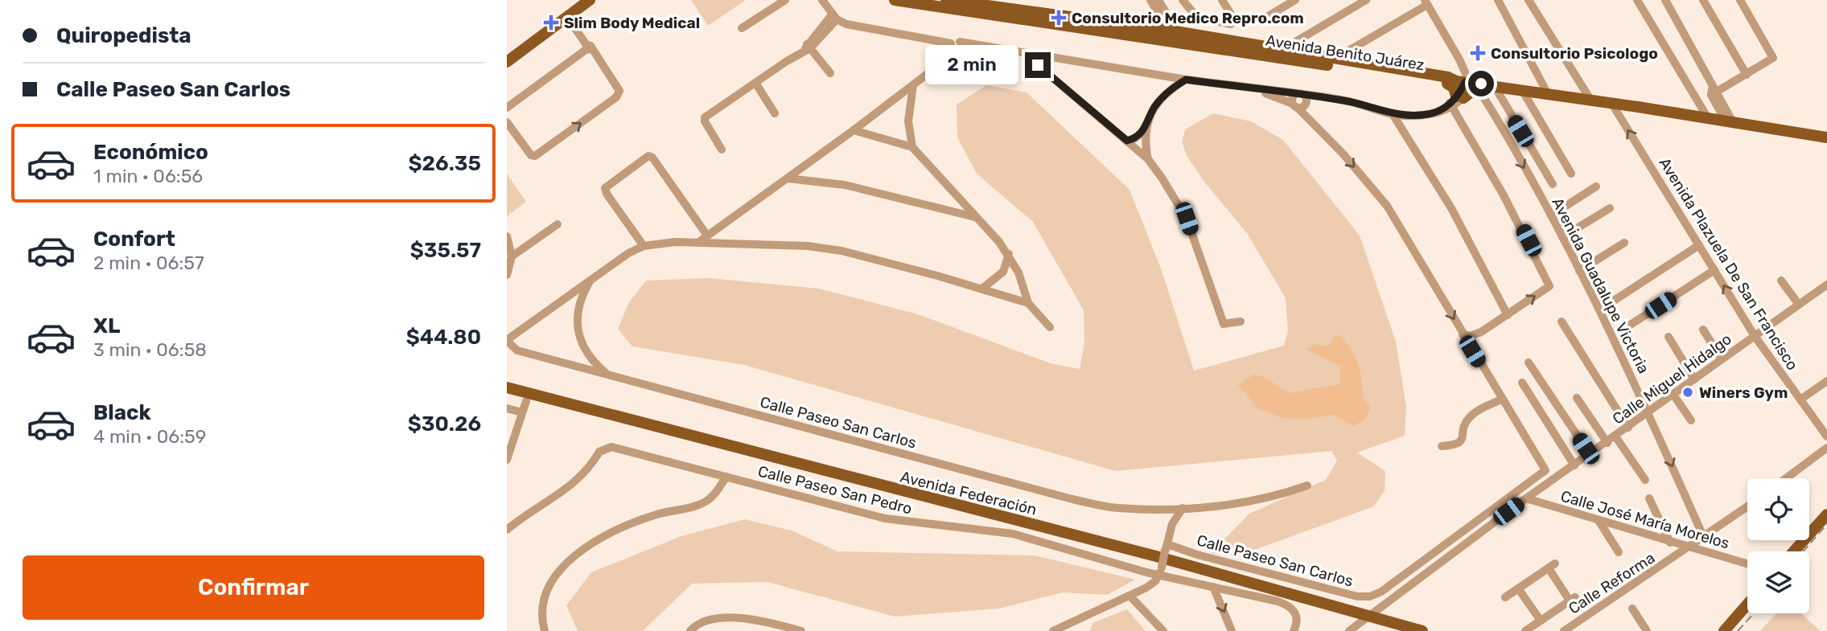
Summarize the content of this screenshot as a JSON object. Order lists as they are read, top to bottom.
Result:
{
  "streets": {
    "main road": ["Avenida Benito Juárez", "Avenida Federación"],
    "street": [
      "Avenida Plazuela De San Francisco",
      "Avenida Guadalupe Victoria",
      "Calle Miguel Hidalgo",
      "Calle Paseo San Carlos",
      "Calle Paseo San Pedro",
      "Calle José María Morelos",
      "Calle Reforma"
    ]
  },
  "crossings": [
    ["Avenida Benito Juárez", "Avenida Plazuela De San Francisco"],
    ["Avenida Benito Juárez", "Avenida Guadalupe Victoria"],
    ["Avenida Plazuela De San Francisco", "Calle Miguel Hidalgo"],
    ["Avenida Guadalupe Victoria", "Calle Miguel Hidalgo"],
    ["Avenida Guadalupe Victoria", "Calle Reforma"],
    ["Calle Miguel Hidalgo", "Avenida Federación"],
    ["Calle Miguel Hidalgo", "Calle José María Morelos"],
    ["Calle José María Morelos", "Calle Reforma"]
  ],
  "places": {
    "health": ["Consultorio Medico Repro.com", "Slim Body Medical", "Consultorio Psicologo"],
    "other": ["Winers Gym"]
  },
  "page": {
    "banner": ["Quiropedista", "Calle Paseo San Carlos"],
    "bubble": "2 min",
    "list": [
      {
        "name": "Económico",
        "note": "1 min · 06:56",
        "value": "$26.35"
      },
      {
        "name": "Confort",
        "note": "2 min · 06:57",
        "value": "$35.57"
      },
      {
        "name": "XL",
        "note": "3 min · 06:58",
        "value": "$44.80"
      },
      {
        "name": "Black",
        "note": "4 min · 06:59",
        "value": "$30.26"
      }
    ],
    "buttons": "Confirmar"
  }
}
